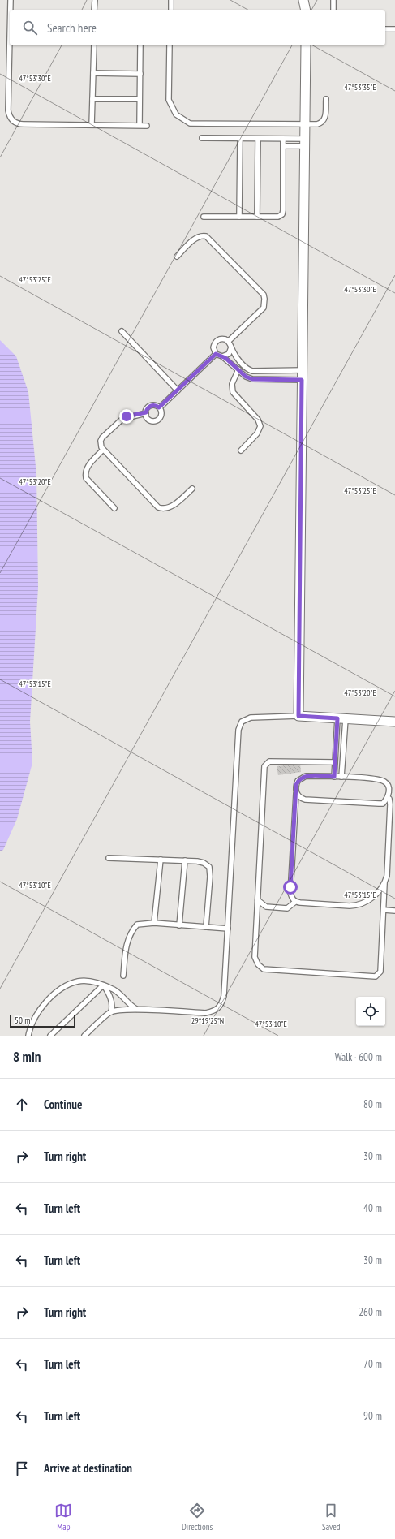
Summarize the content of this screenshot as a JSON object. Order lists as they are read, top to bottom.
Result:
{
  "scale_bar": "50 m",
  "page": {
    "search": "Search here",
    "scale": "50 m",
    "heading": ["8 min", "Walk · 600 m"],
    "list": [
      ["Continue", "80 m"],
      ["Turn right", "30 m"],
      ["Turn left", "40 m"],
      ["Turn left", "30 m"],
      ["Turn right", "260 m"],
      ["Turn left", "70 m"],
      ["Turn left", "90 m"],
      "Arrive at destination"
    ],
    "nav": ["Map", "Directions", "Saved"]
  },
  "coordinates": [
    "47°53'30\"E",
    "47°53'35\"E",
    "47°53'25\"E",
    "47°53'20\"E",
    "47°53'15\"E",
    "47°53'10\"E",
    "29°19'25\"N"
  ]
}
